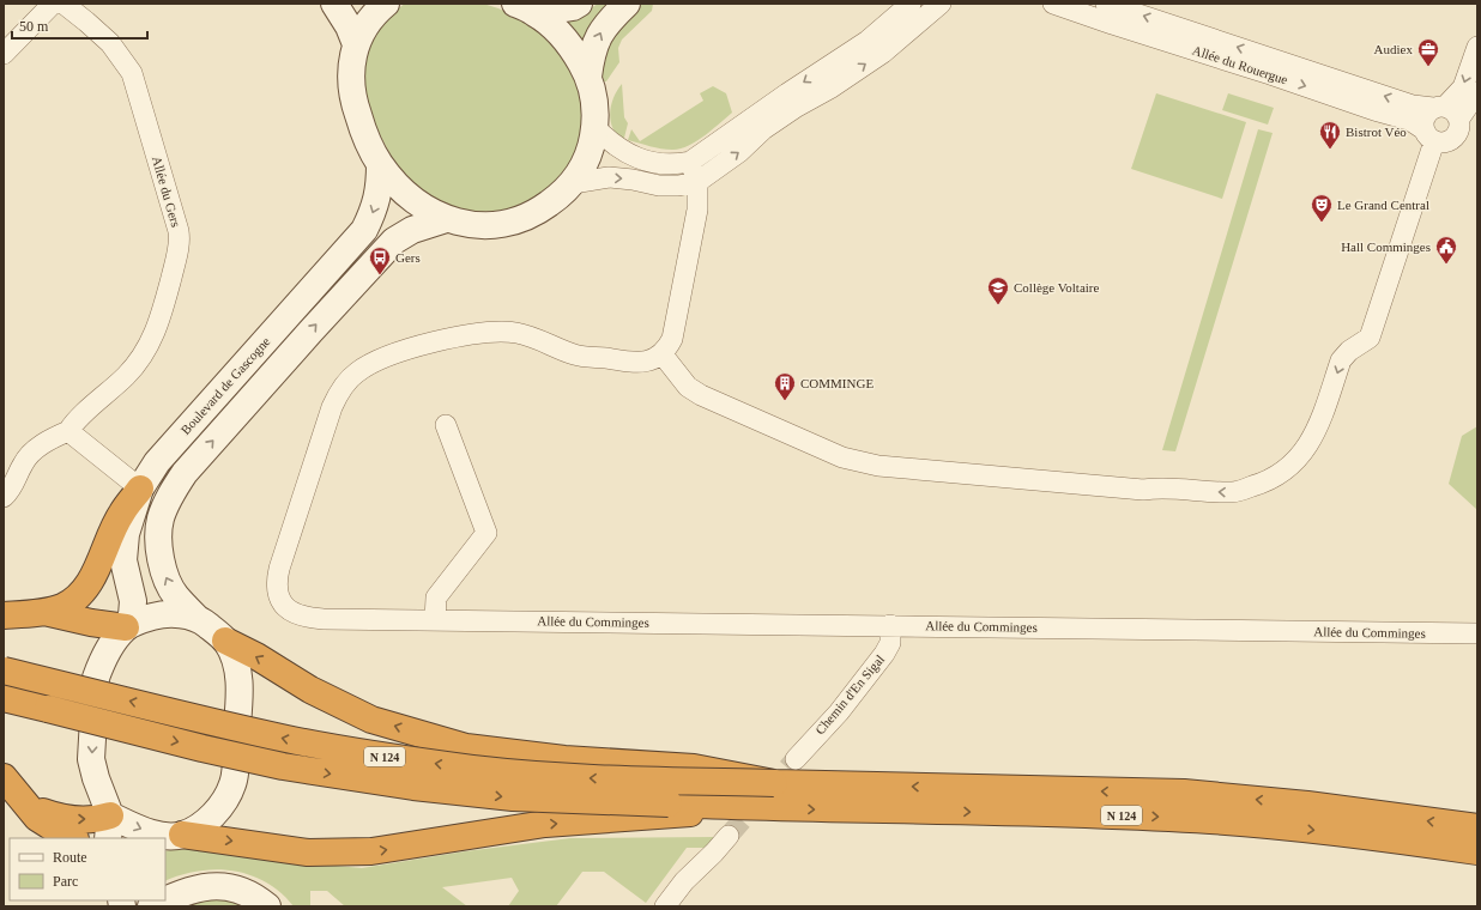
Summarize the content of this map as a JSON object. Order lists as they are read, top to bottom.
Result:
{
  "streets": {
    "highway": ["N 124"],
    "street": [
      "Allée du Rouergue",
      "Allée du Gers",
      "Boulevard de Gascogne",
      "Allée du Comminges",
      "Chemin d'En Sigal"
    ]
  },
  "crossings": [
    ["Allée du Comminges", "Chemin d'En Sigal"]
  ],
  "places": {
    "office": ["Audiex"],
    "restaurant": ["Bistrot Véo"],
    "theatre": ["Le Grand Central"],
    "public building": ["Hall Comminges"],
    "bus stop": ["Gers"],
    "school or university": ["Collège Voltaire"],
    "building": ["COMMINGE"]
  },
  "legend": ["Route", "Parc"],
  "scale_bar": "50 m"
}
